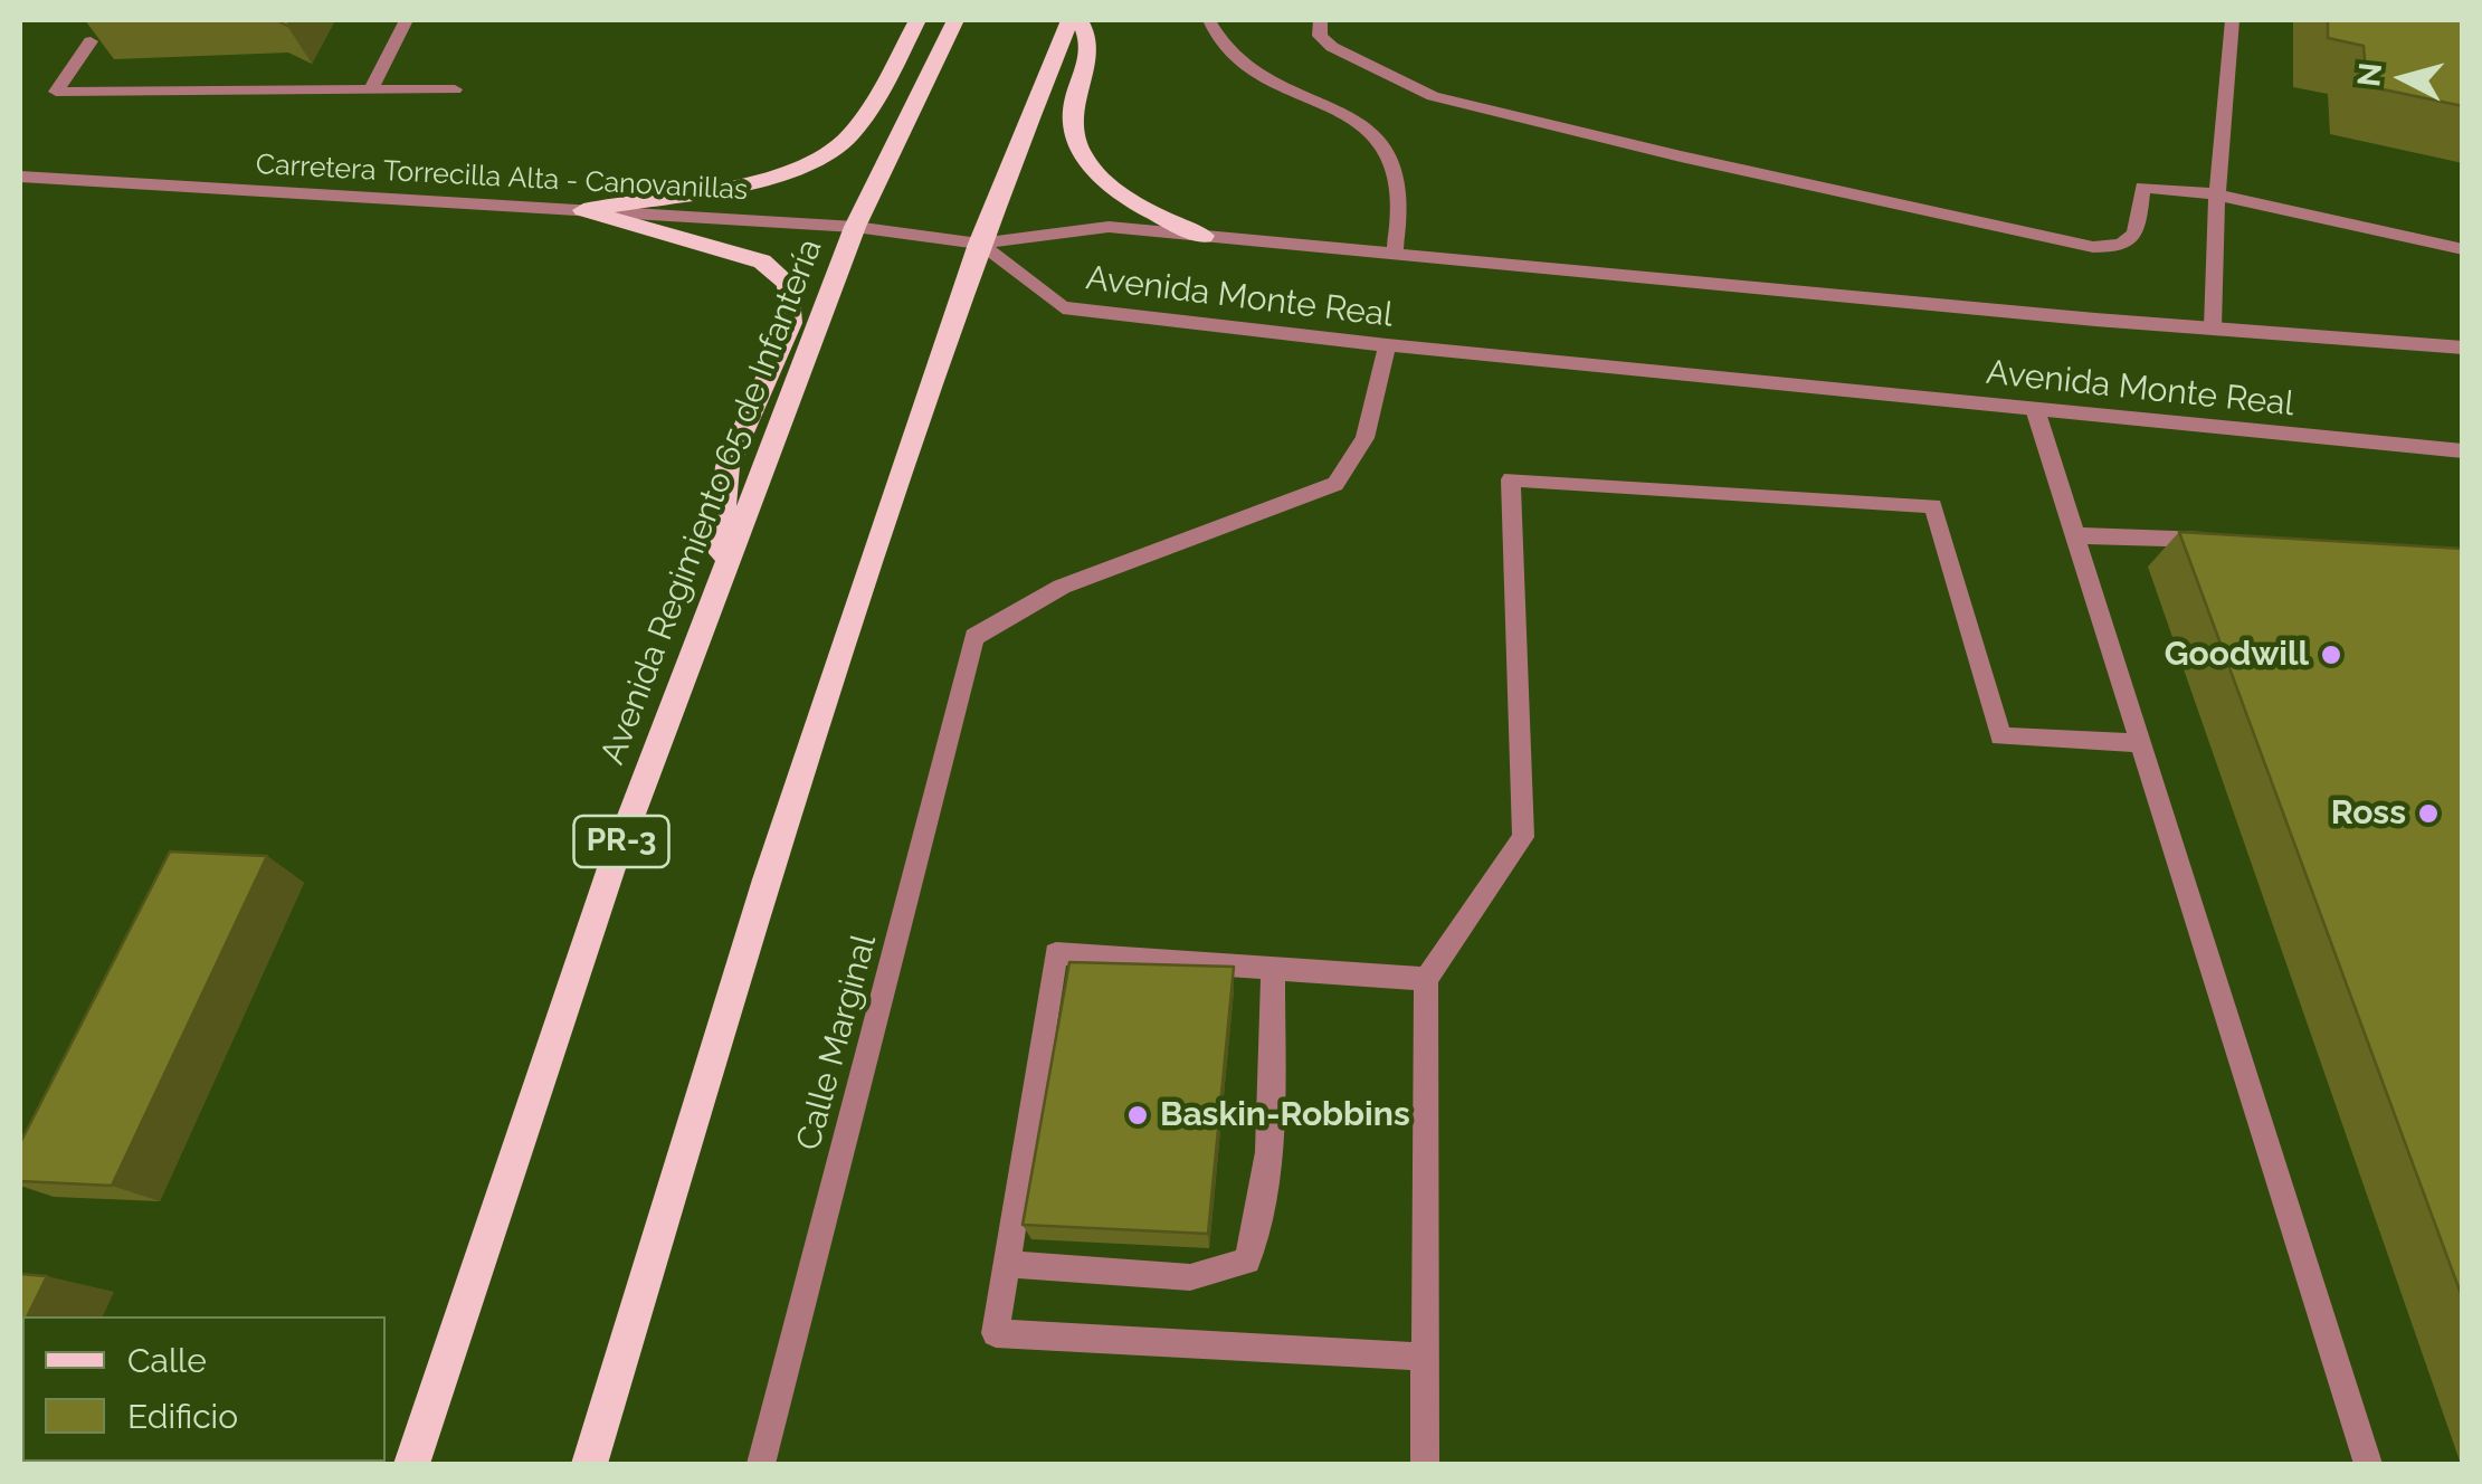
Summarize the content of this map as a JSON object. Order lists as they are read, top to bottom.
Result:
{
  "streets": {
    "main road": ["Avenida Regimiento 65 de Infantería", "PR-3"],
    "street": ["Carretera Torrecilla Alta - Canovanillas", "Avenida Monte Real", "Calle Marginal"]
  },
  "crossings": [
    ["Carretera Torrecilla Alta - Canovanillas", "Avenida Monte Real"],
    ["Carretera Torrecilla Alta - Canovanillas", "Avenida Regimiento 65 de Infantería"],
    ["Avenida Monte Real", "Calle Marginal"]
  ],
  "places": ["Goodwill", "Ross", "Baskin-Robbins"],
  "legend": ["Calle", "Edificio"],
  "north": "left"
}
